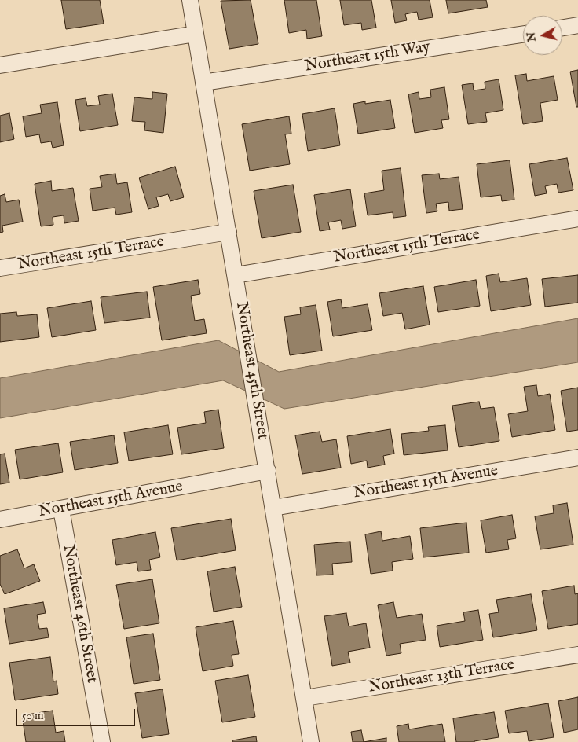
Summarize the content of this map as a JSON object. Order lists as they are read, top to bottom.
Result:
{
  "streets": {
    "street": [
      "Northeast 15th Way",
      "Northeast 15th Terrace",
      "Northeast 45th Street",
      "Northeast 15th Avenue",
      "Northeast 46th Street",
      "Northeast 13th Terrace"
    ]
  },
  "crossings": [
    ["Northeast 15th Way", "Northeast 45th Street"],
    ["Northeast 15th Terrace", "Northeast 45th Street"],
    ["Northeast 45th Street", "Northeast 15th Avenue"],
    ["Northeast 45th Street", "Northeast 13th Terrace"],
    ["Northeast 15th Avenue", "Northeast 46th Street"]
  ],
  "scale_bar": "50 m",
  "north": "left"
}
